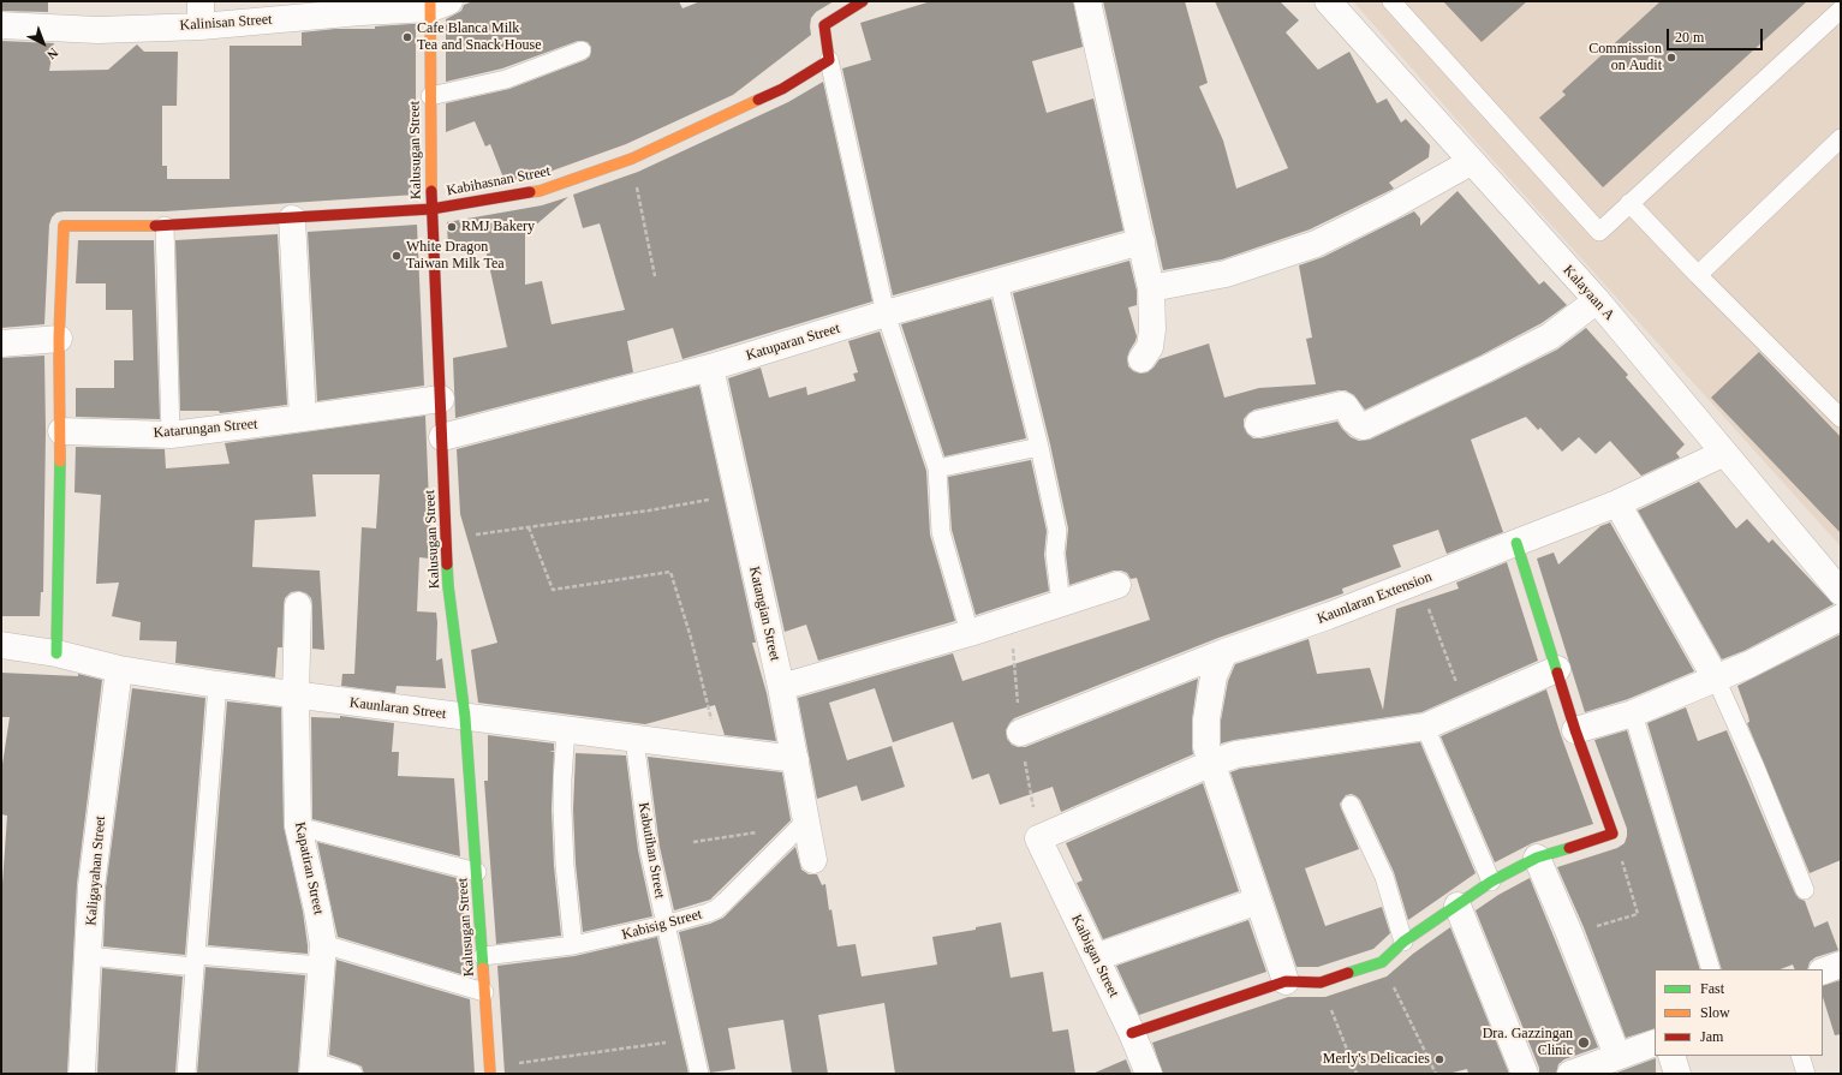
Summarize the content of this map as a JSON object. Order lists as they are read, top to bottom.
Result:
{
  "streets": {
    "street": [
      "Kalinisan Street",
      "Kalusugan Street",
      "Kabihasnan Street",
      "Kalayaan A",
      "Katuparan Street",
      "Katarungan Street",
      "Kaunlaran Extension",
      "Katangian Street",
      "Kaunlaran Street",
      "Kapatiran Street",
      "Kaligayahan Street",
      "Kaibigan Street"
    ],
    "lane": ["Kabutihan Street", "Kabisig Street"]
  },
  "crossings": [
    ["Kalinisan Street", "Kalusugan Street"],
    ["Kalusugan Street", "Kabihasnan Street"],
    ["Kalusugan Street", "Katuparan Street"],
    ["Kalusugan Street", "Katarungan Street"],
    ["Kalusugan Street", "Kaunlaran Street"],
    ["Kalusugan Street", "Kabisig Street"],
    ["Kalayaan A", "Kaunlaran Extension"],
    ["Katuparan Street", "Katangian Street"],
    ["Katangian Street", "Kaunlaran Street"],
    ["Katangian Street", "Kabisig Street"],
    ["Kaunlaran Street", "Kabutihan Street"],
    ["Kaunlaran Street", "Kapatiran Street"],
    ["Kaunlaran Street", "Kaligayahan Street"],
    ["Kabutihan Street", "Kabisig Street"]
  ],
  "places": [
    "Cafe Blanca Milk Tea and Snack House",
    "Commission on Audit",
    "RMJ Bakery",
    "White Dragon Taiwan Milk Tea",
    "Dra. Gazzingan Clinic",
    "Merly's Delicacies"
  ],
  "legend": ["Fast", "Slow", "Jam"],
  "scale_bar": "20 m",
  "north": "bottom right"
}
